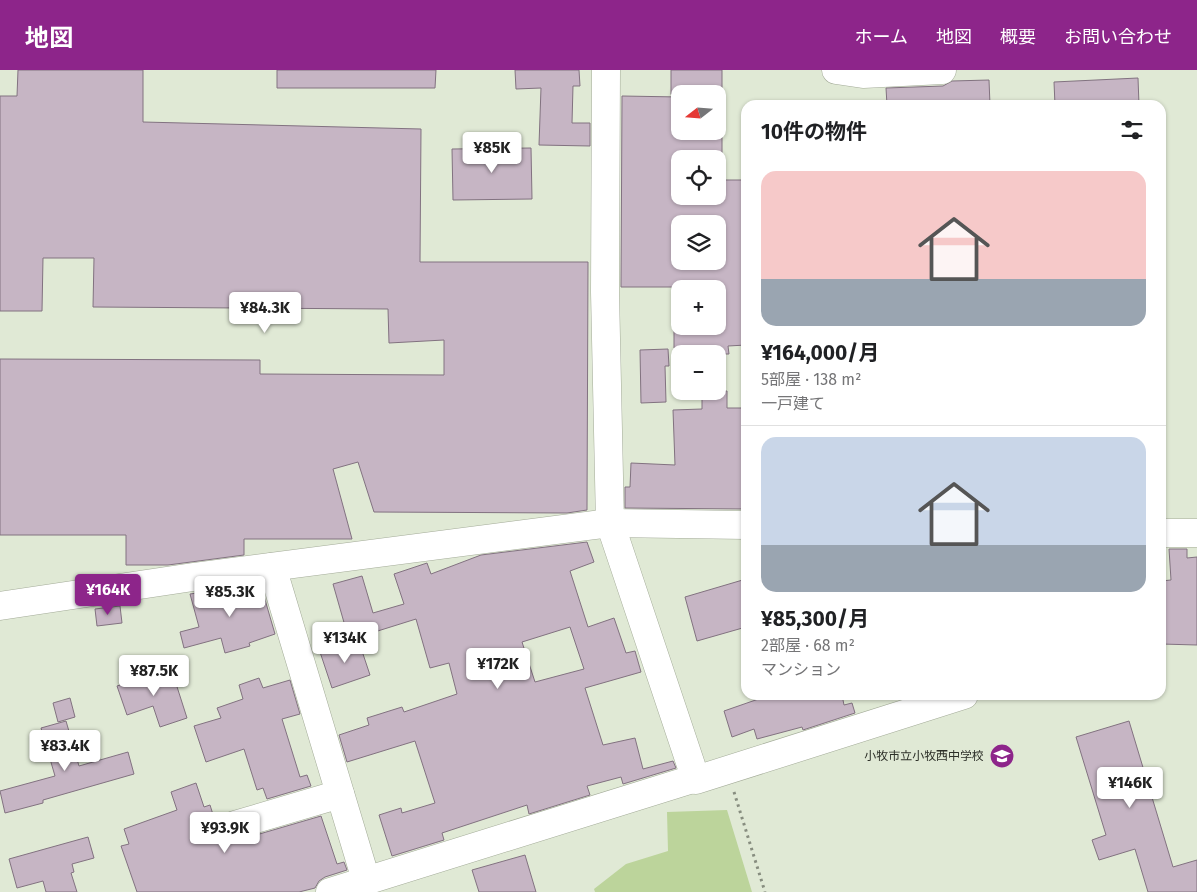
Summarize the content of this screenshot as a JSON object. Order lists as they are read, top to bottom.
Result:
{
  "places": {
    "school or university": ["小牧市立小牧西中学校"]
  },
  "north": "left",
  "page": {
    "header": "地図",
    "nav": [
      "ホーム",
      "地図",
      "概要",
      "お問い合わせ"
    ],
    "map_buttons": ["+", "−"],
    "heading": "10件の物件",
    "price": [
      "¥85K",
      "¥84.3K",
      "¥164K",
      "¥85.3K",
      "¥134K",
      "¥172K",
      "¥87.5K",
      "¥83.4K",
      "¥146K",
      "¥93.9K"
    ],
    "list": [
      {
        "name": "¥164,000/月",
        "note": "5部屋 · 138 m² · 一戸建て"
      },
      {
        "name": "¥85,300/月",
        "note": "2部屋 · 68 m² · マンション"
      }
    ]
  }
}
